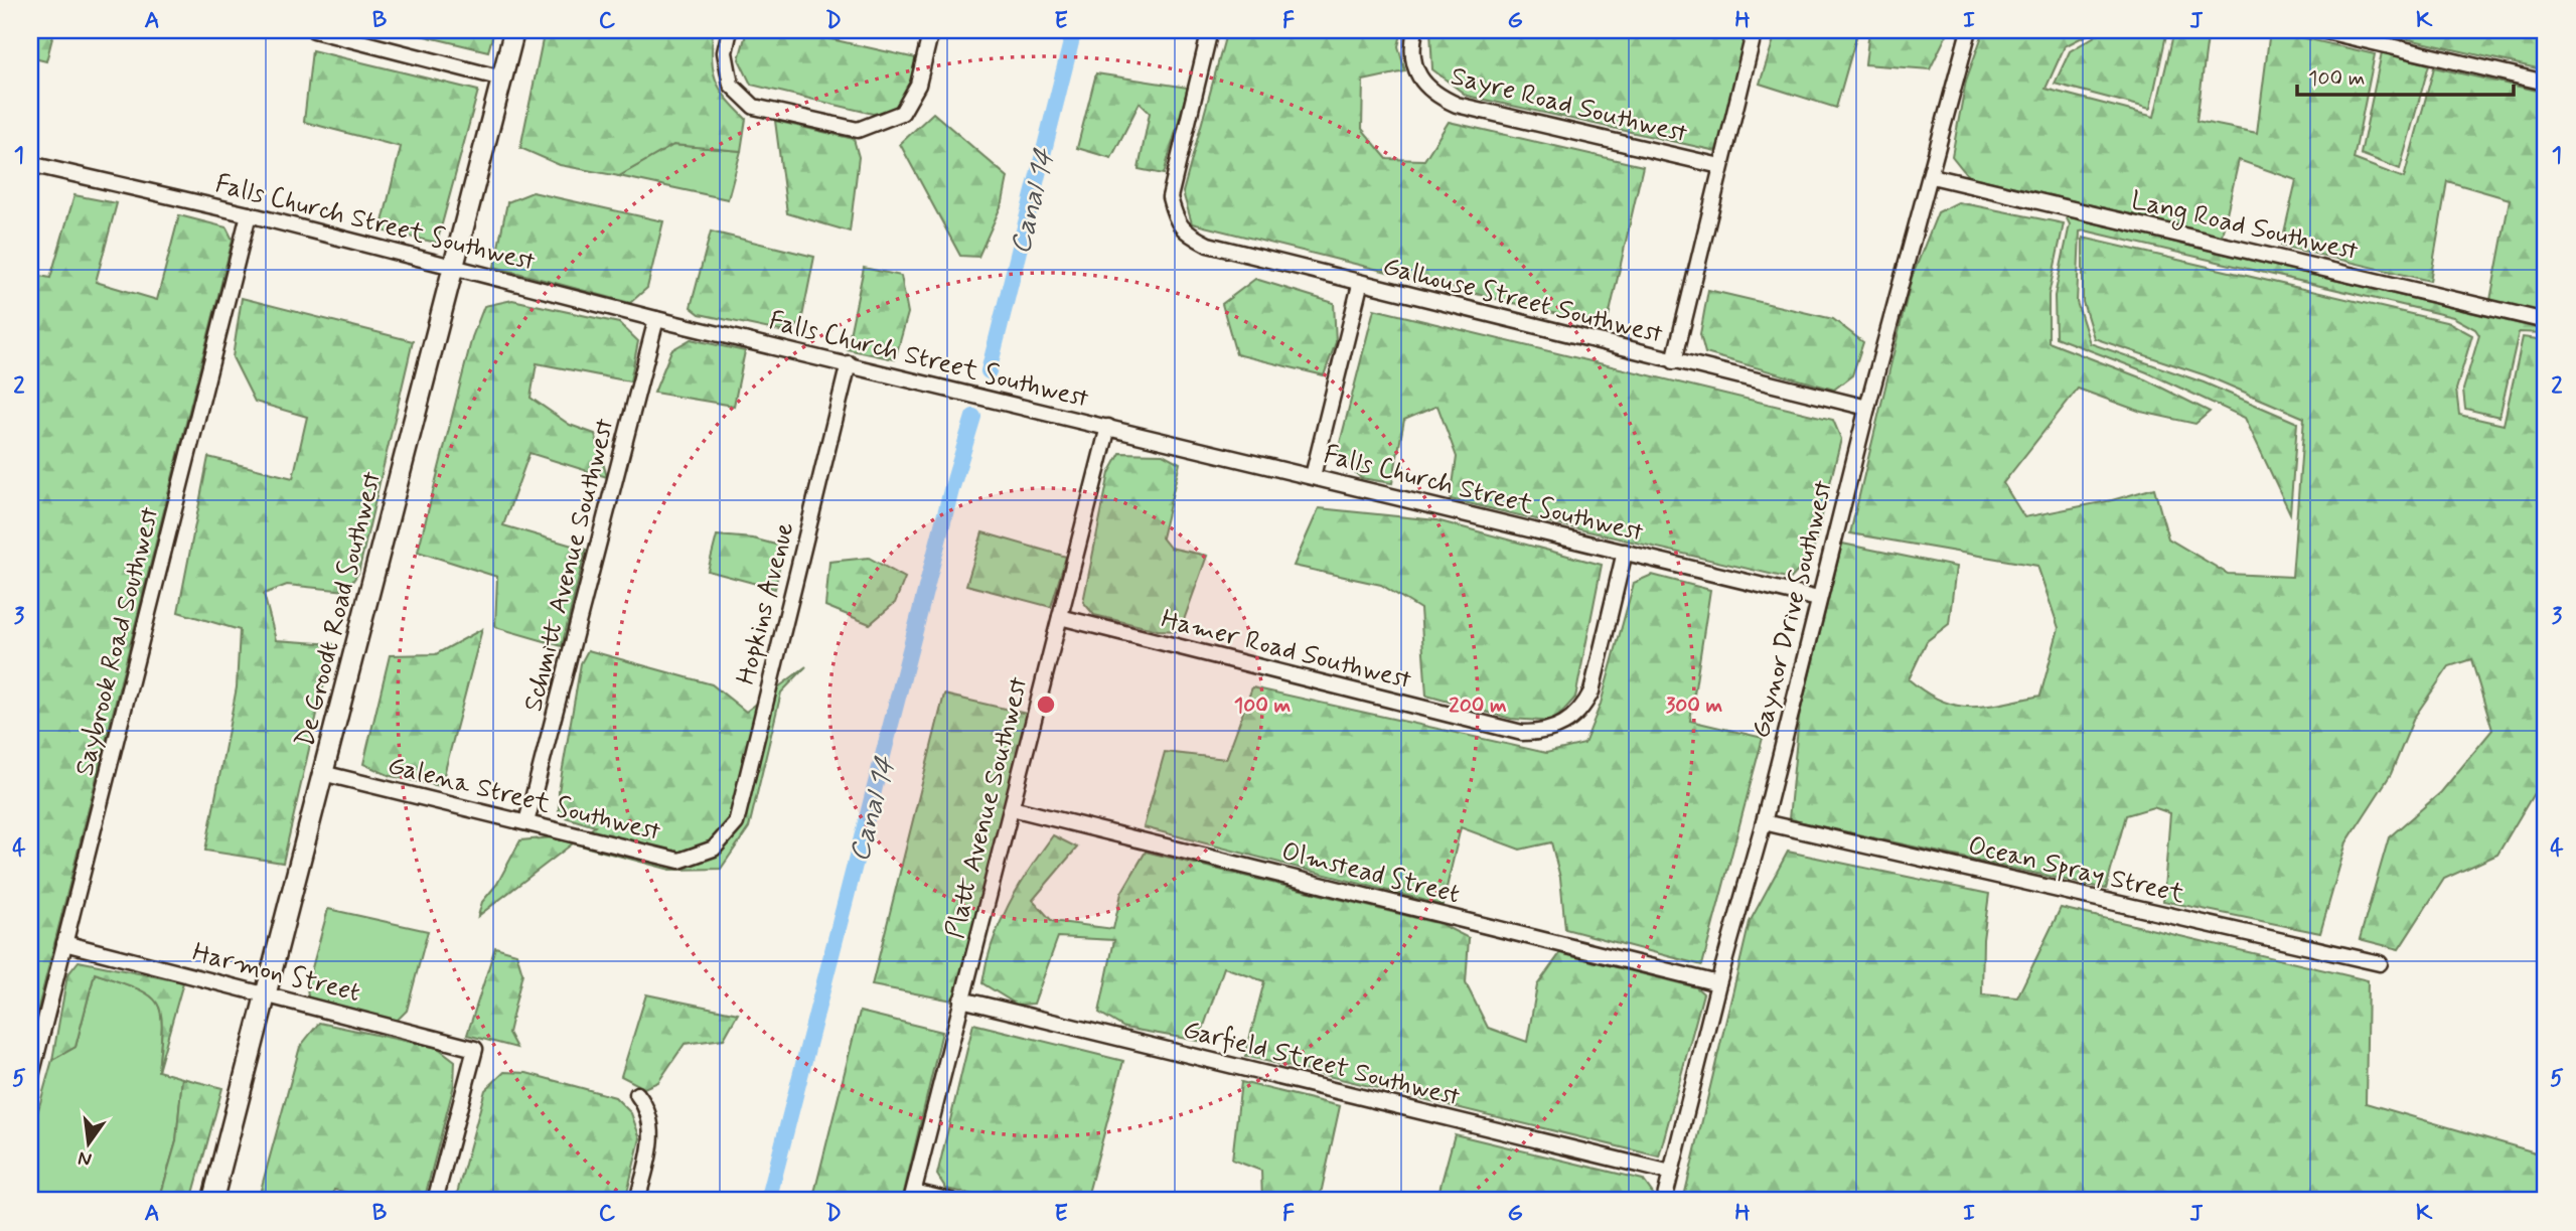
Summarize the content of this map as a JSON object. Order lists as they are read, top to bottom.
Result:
{
  "streets": {
    "street": [
      "Sayre Road Southwest",
      "Falls Church Street Southwest",
      "Lang Road Southwest",
      "Galhouse Street Southwest",
      "Schmitt Avenue Southwest",
      "Hopkins Avenue",
      "De Groodt Road Southwest",
      "Gaynor Drive Southwest",
      "Saybrook Road Southwest",
      "Hamer Road Southwest",
      "Galena Street Southwest",
      "Platt Avenue Southwest",
      "Ocean Spray Street",
      "Olmstead Street",
      "Harmon Street",
      "Garfield Street Southwest"
    ]
  },
  "crossings": [
    ["Falls Church Street Southwest", "Schmitt Avenue Southwest"],
    ["Falls Church Street Southwest", "Hopkins Avenue"],
    ["Falls Church Street Southwest", "De Groodt Road Southwest"],
    ["Falls Church Street Southwest", "Gaynor Drive Southwest"],
    ["Falls Church Street Southwest", "Saybrook Road Southwest"],
    ["Falls Church Street Southwest", "Hamer Road Southwest"],
    ["Falls Church Street Southwest", "Platt Avenue Southwest"],
    ["Lang Road Southwest", "Gaynor Drive Southwest"],
    ["Galhouse Street Southwest", "Gaynor Drive Southwest"],
    ["Schmitt Avenue Southwest", "Galena Street Southwest"],
    ["Hopkins Avenue", "Galena Street Southwest"],
    ["De Groodt Road Southwest", "Galena Street Southwest"],
    ["De Groodt Road Southwest", "Harmon Street"],
    ["Gaynor Drive Southwest", "Ocean Spray Street"],
    ["Gaynor Drive Southwest", "Olmstead Street"],
    ["Gaynor Drive Southwest", "Garfield Street Southwest"],
    ["Saybrook Road Southwest", "Harmon Street"],
    ["Hamer Road Southwest", "Platt Avenue Southwest"],
    ["Platt Avenue Southwest", "Olmstead Street"],
    ["Platt Avenue Southwest", "Garfield Street Southwest"]
  ],
  "water": ["Canal 14"],
  "scale_bar": "100 m",
  "north": "bottom",
  "grid": {
    "columns": [
      "A",
      "B",
      "C",
      "D",
      "E",
      "F",
      "G",
      "H",
      "I",
      "J",
      "K"
    ],
    "rows": [
      "1",
      "2",
      "3",
      "4",
      "5"
    ]
  },
  "rings": ["100 m", "200 m", "300 m"]
}
